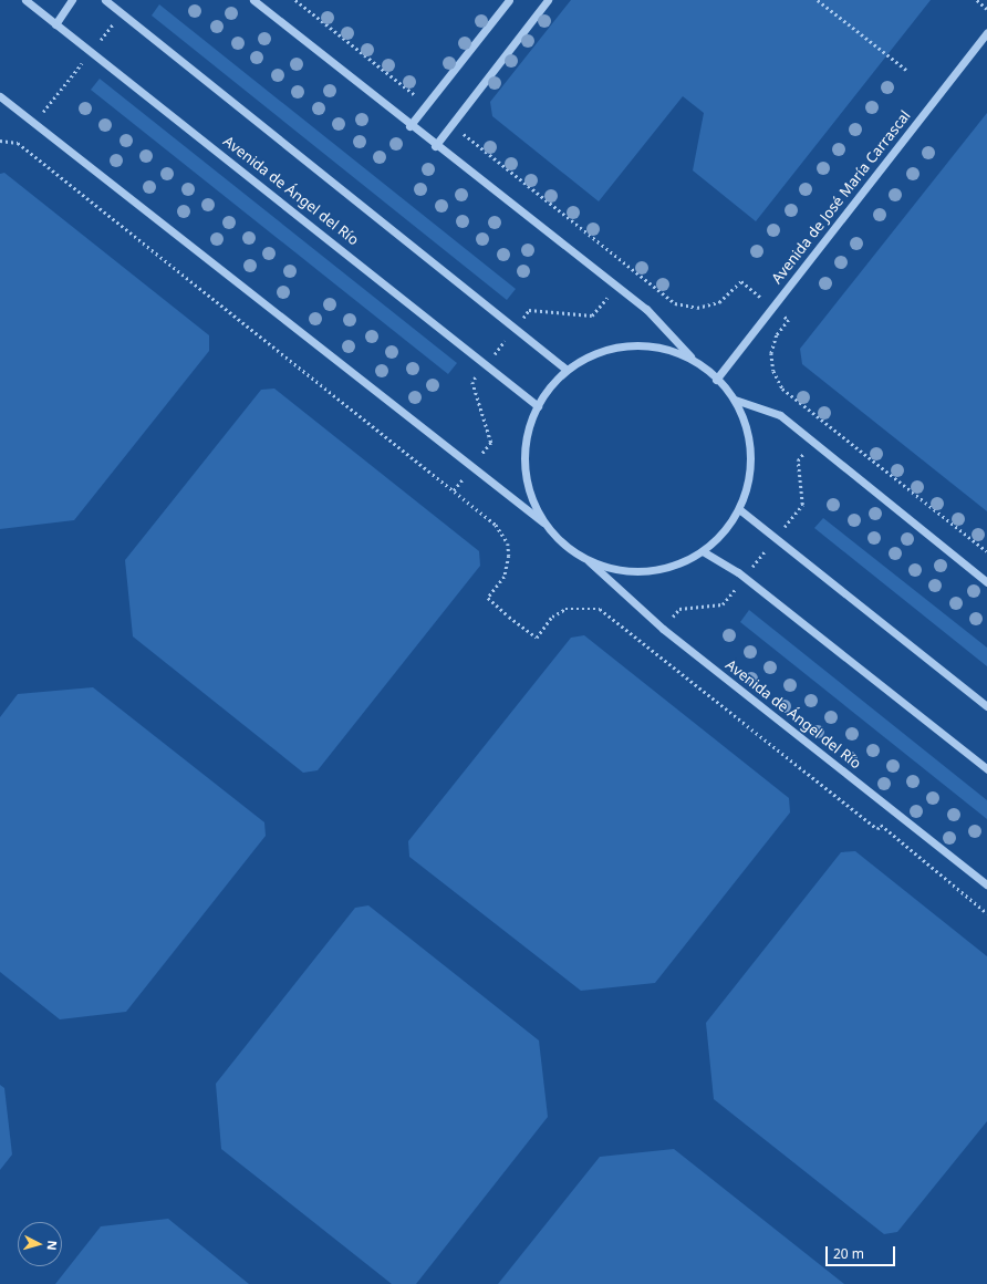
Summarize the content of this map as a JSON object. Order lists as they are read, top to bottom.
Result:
{
  "streets": {
    "street": ["Avenida de Ángel del Río", "Avenida de José María Carrascal"]
  },
  "scale_bar": "20 m",
  "north": "right"
}
